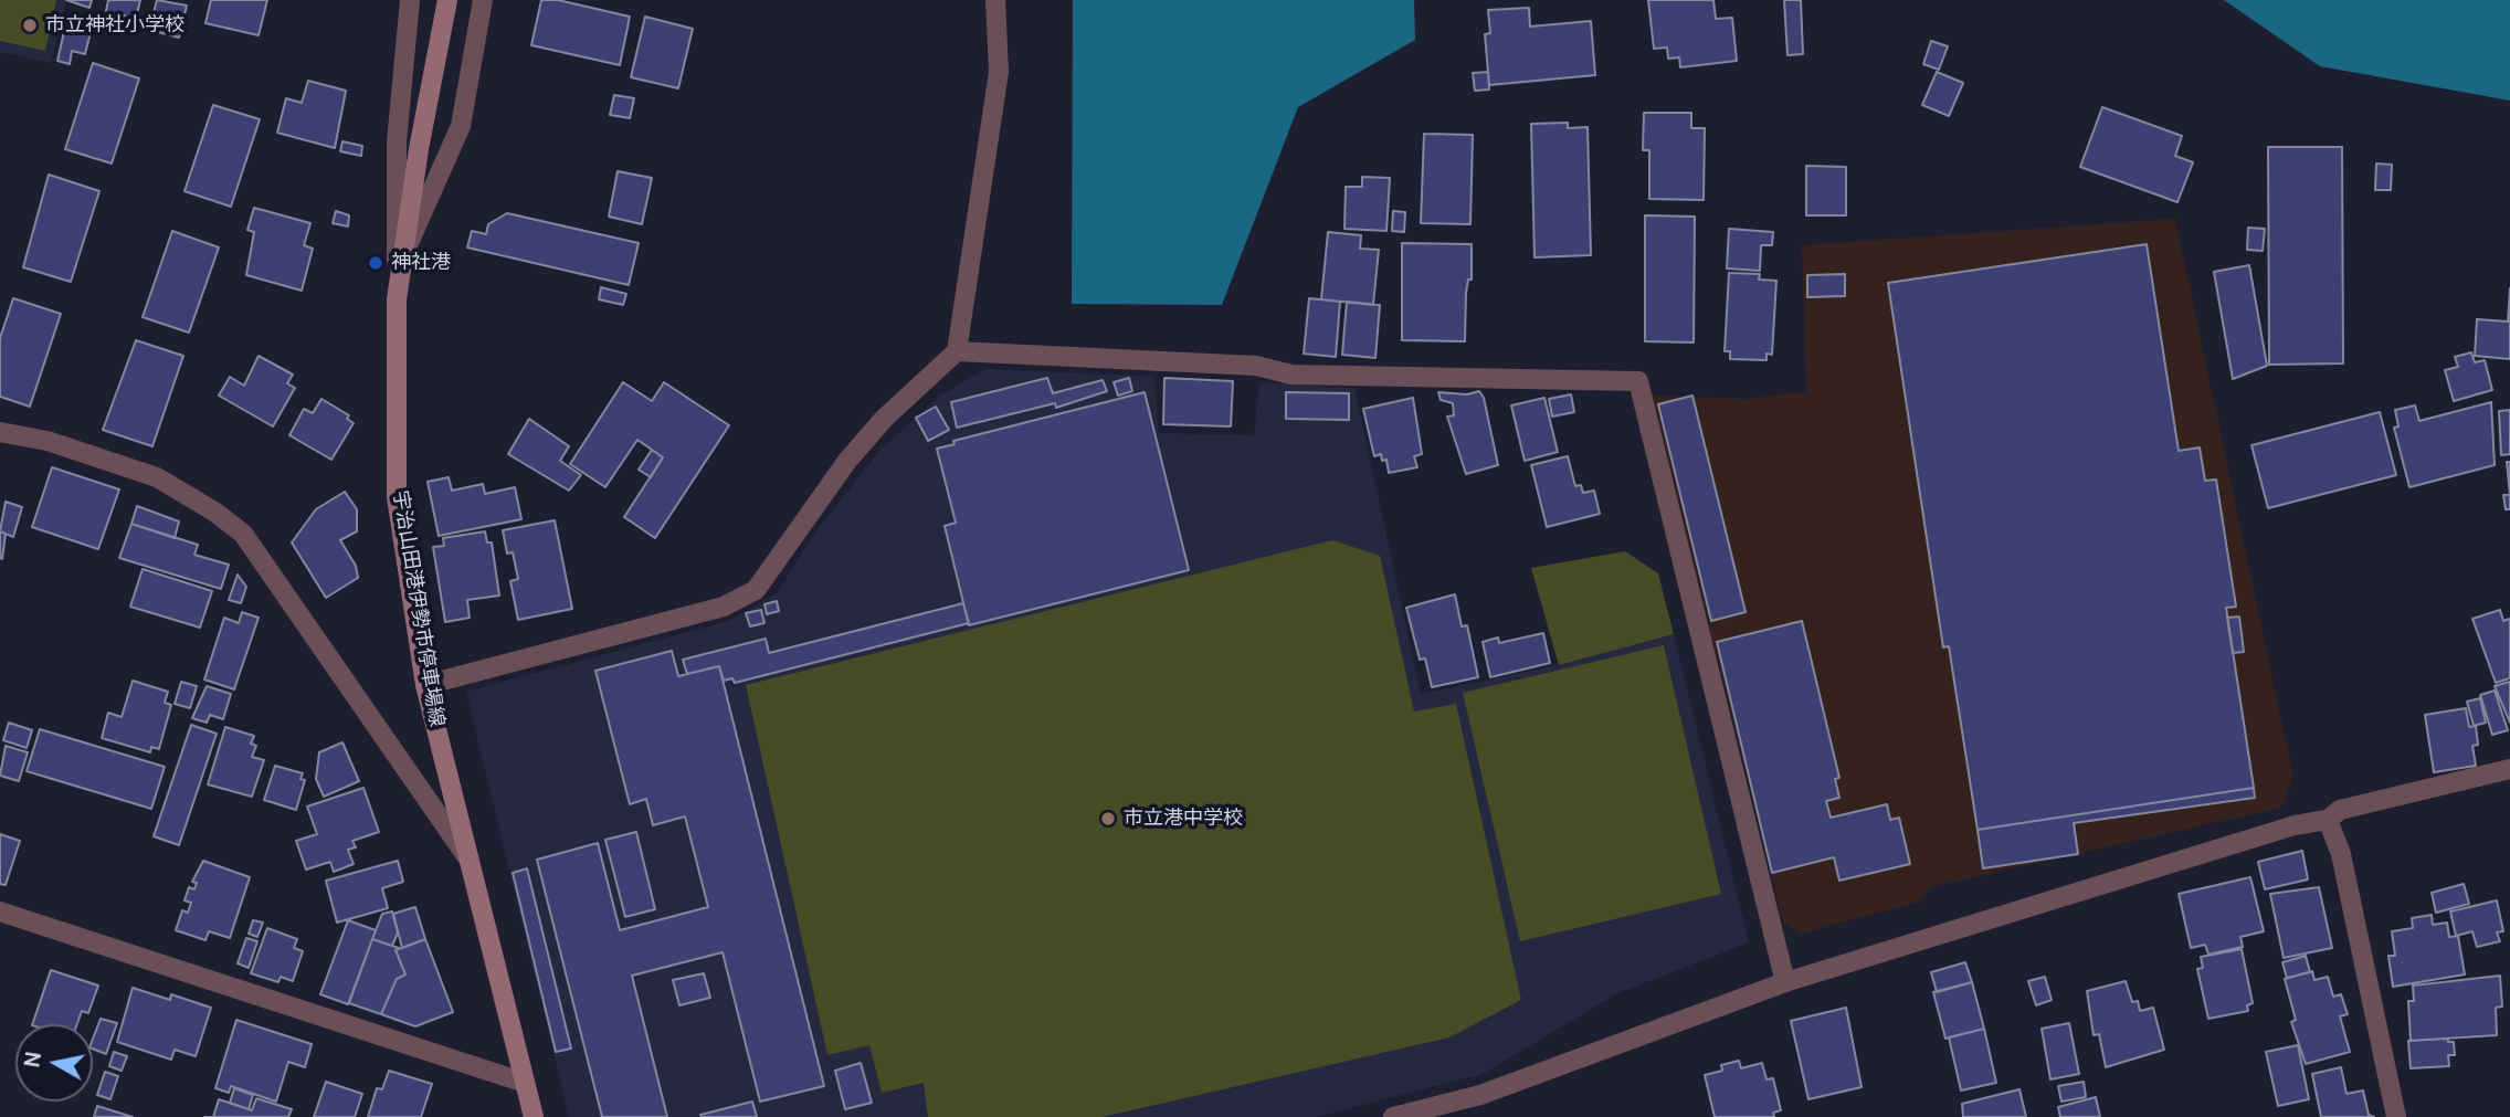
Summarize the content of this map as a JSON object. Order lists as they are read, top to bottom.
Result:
{
  "streets": {
    "main road": ["宇治山田港伊勢市停車場線"]
  },
  "places": ["市立神社小学校", "神社港", "市立港中学校"],
  "north": "left"
}
